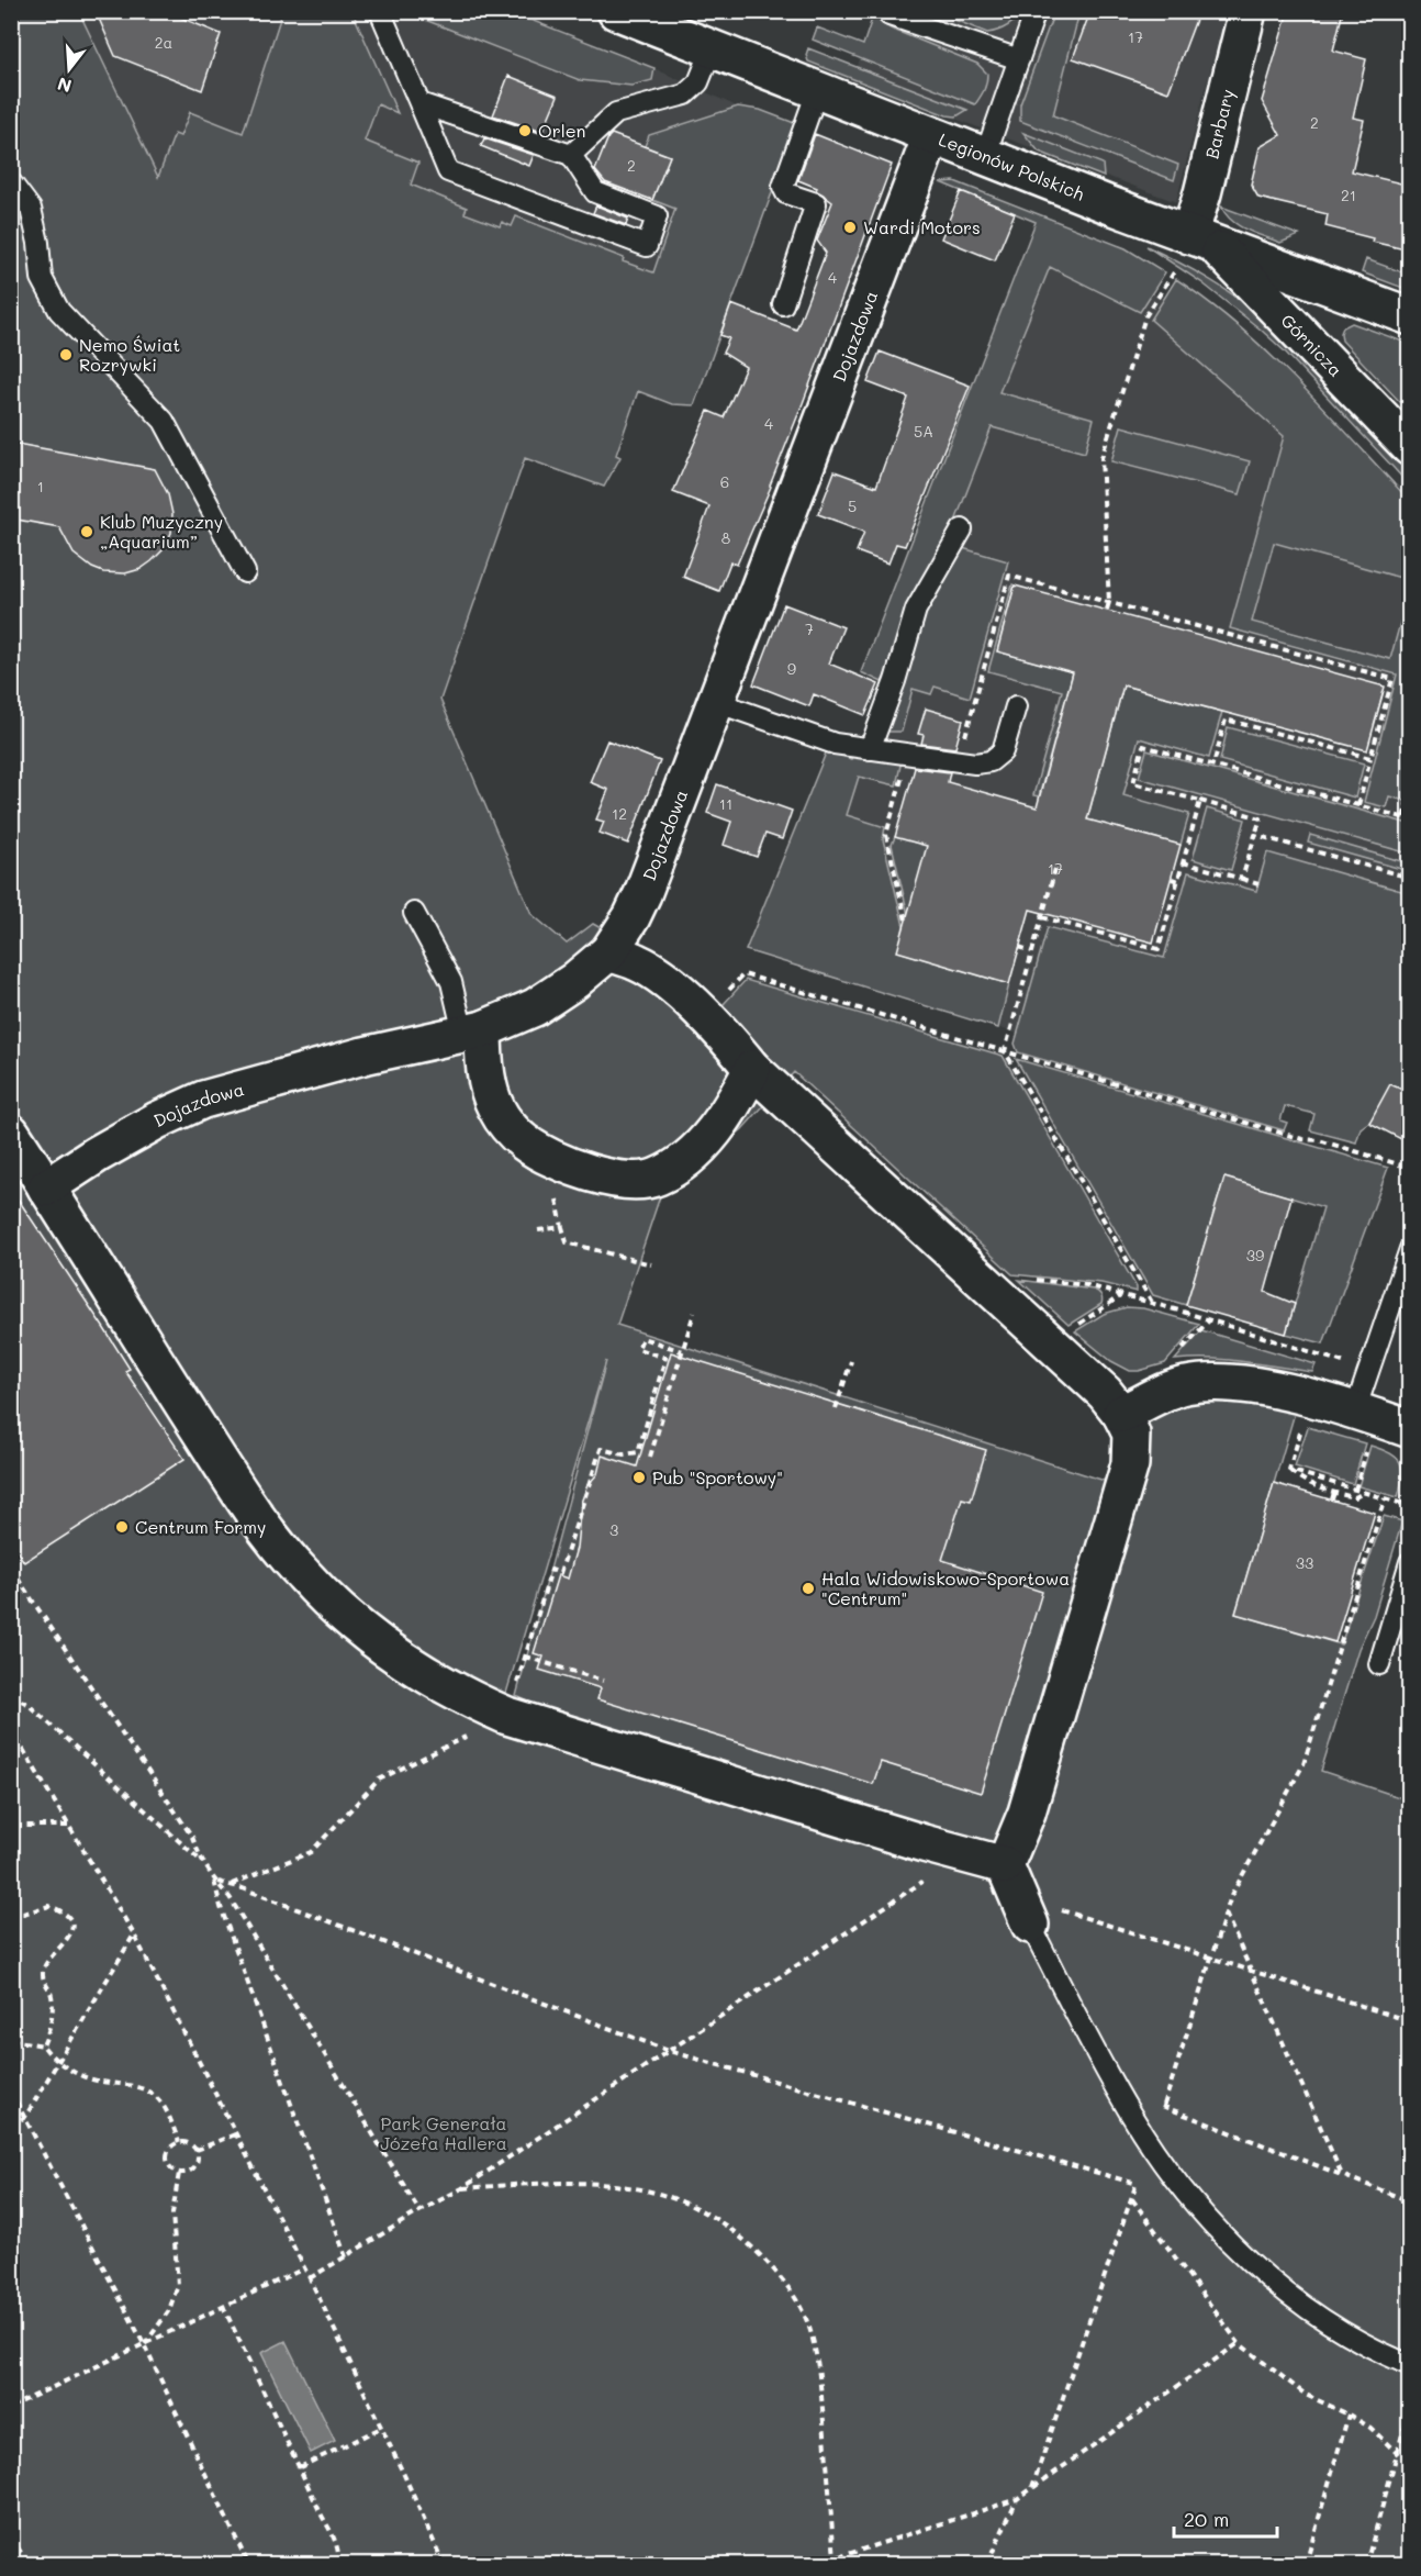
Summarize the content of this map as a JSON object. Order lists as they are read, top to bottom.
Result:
{
  "streets": {
    "street": [
      "Barbary",
      "Legionów Polskich",
      "Dojazdowa",
      "Górnicza"
    ]
  },
  "crossings": [
    ["Barbary", "Legionów Polskich"],
    ["Barbary", "Górnicza"],
    ["Legionów Polskich", "Dojazdowa"],
    ["Legionów Polskich", "Górnicza"]
  ],
  "parks": ["Park Generała Józefa Hallera"],
  "places": [
    "Orlen",
    "Wardi Motors",
    "Nemo Świat Rozrywki",
    "Klub Muzyczny „Aquarium”",
    "Pub \"Sportowy\"",
    "Centrum Formy",
    "Hala Widowiskowo-Sportowa \"Centrum\""
  ],
  "house_numbers": [
    "17",
    "2a",
    "2",
    "2",
    "21",
    "4",
    "4",
    "5A",
    "6",
    "1",
    "5",
    "8",
    "7",
    "9",
    "11",
    "12",
    "17",
    "39",
    "3",
    "33"
  ],
  "scale_bar": "20 m",
  "north": "bottom"
}
